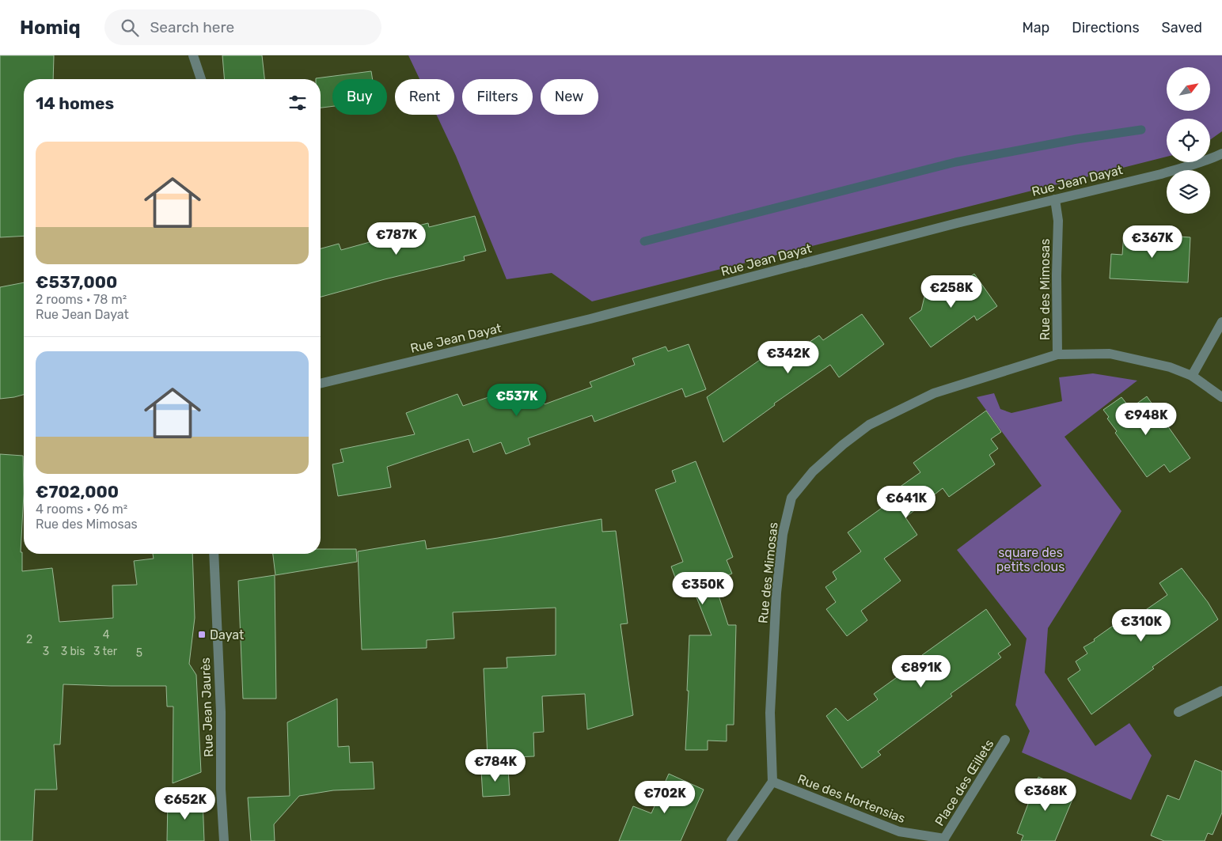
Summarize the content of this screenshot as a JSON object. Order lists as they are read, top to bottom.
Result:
{
  "streets": {
    "street": [
      "Rue Jean Dayat",
      "Rue des Mimosas",
      "Rue Jean Jaurès",
      "Place des Œillets",
      "Rue des Hortensias"
    ]
  },
  "crossings": [
    ["Rue Jean Dayat", "Rue des Mimosas"],
    ["Rue des Mimosas", "Rue des Hortensias"],
    ["Place des Œillets", "Rue des Hortensias"]
  ],
  "parks": ["square des petits clous"],
  "places": {
    "transit": ["Dayat"]
  },
  "house_numbers": [
    "4",
    "2",
    "3",
    "3 bis",
    "3 ter",
    "5"
  ],
  "north": "top right",
  "page": {
    "header": "Homiq",
    "search": "Search here",
    "nav": ["Map", "Directions", "Saved"],
    "chip": [
      "Buy",
      "Rent",
      "Filters",
      "New"
    ],
    "heading": "14 homes",
    "list": [
      {
        "name": "€537,000",
        "note": "2 rooms · 78 m² · Rue Jean Dayat"
      },
      {
        "name": "€702,000",
        "note": "4 rooms · 96 m² · Rue des Mimosas"
      }
    ],
    "price": [
      "€787K",
      "€367K",
      "€258K",
      "€342K",
      "€537K",
      "€948K",
      "€641K",
      "€350K",
      "€310K",
      "€891K",
      "€784K",
      "€368K",
      "€702K",
      "€652K"
    ]
  }
}
